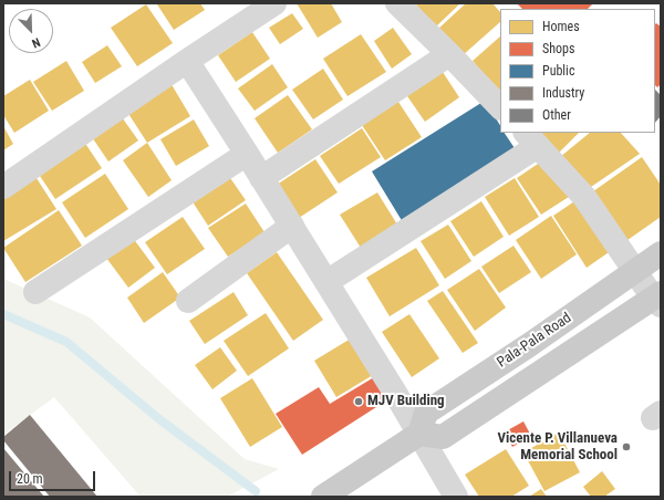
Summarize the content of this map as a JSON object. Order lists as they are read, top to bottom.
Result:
{
  "streets": {
    "main road": ["Pala-Pala Road"]
  },
  "places": ["MJV Building", "Vicente P. Villanueva Memorial School"],
  "legend": [
    "Homes",
    "Shops",
    "Public",
    "Industry",
    "Other"
  ],
  "scale_bar": "20 m",
  "north": "bottom right"
}
